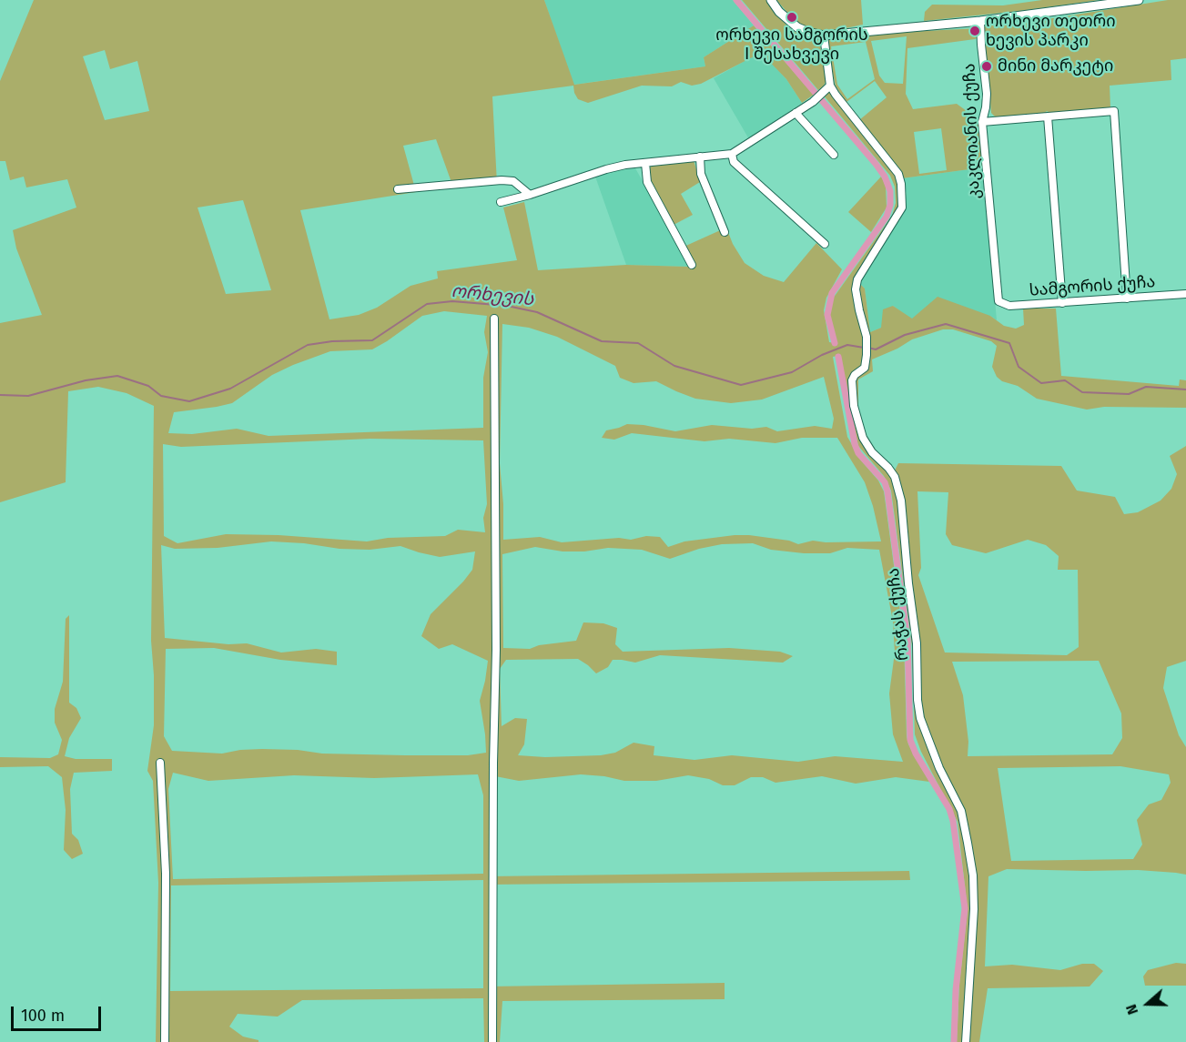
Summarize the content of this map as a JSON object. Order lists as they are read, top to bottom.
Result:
{
  "streets": {
    "street": ["კაკლიანის ქუჩა", "სამგორის ქუჩა", "რაჭას ქუჩა"]
  },
  "crossings": [
    ["კაკლიანის ქუჩა", "სამგორის ქუჩა"]
  ],
  "water": ["ორხევის"],
  "places": ["ორხევი სამგორის I შესახვევი", "ორხევი თეთრი ხევის პარკი", "მინი მარკეტი"],
  "scale_bar": "100 m",
  "north": "left"
}
